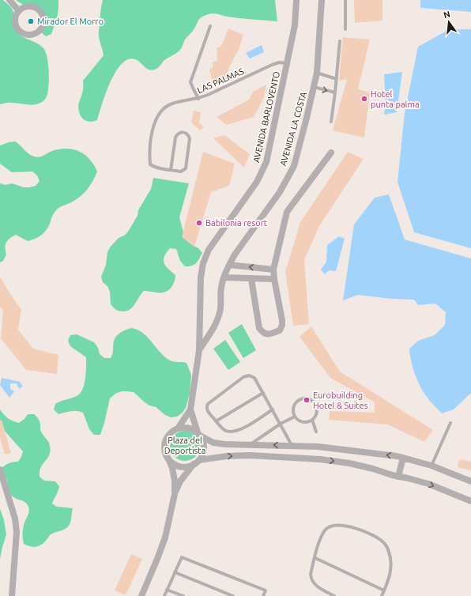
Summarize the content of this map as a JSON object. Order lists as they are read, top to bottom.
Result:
{
  "streets": {
    "street": ["AVENIDA BARLOVENTO", "AVENIDA LA COSTA"],
    "lane": ["LAS PALMAS"]
  },
  "crossings": [
    ["LAS PALMAS", "AVENIDA BARLOVENTO"],
    ["AVENIDA BARLOVENTO", "AVENIDA LA COSTA"]
  ],
  "parks": ["Plaza del Deportista"],
  "places": [
    "Mirador El Morro",
    "Hotel punta palma",
    "Babilonia resort",
    "Eurobuilding Hotel & Suites"
  ],
  "north": "top"
}
